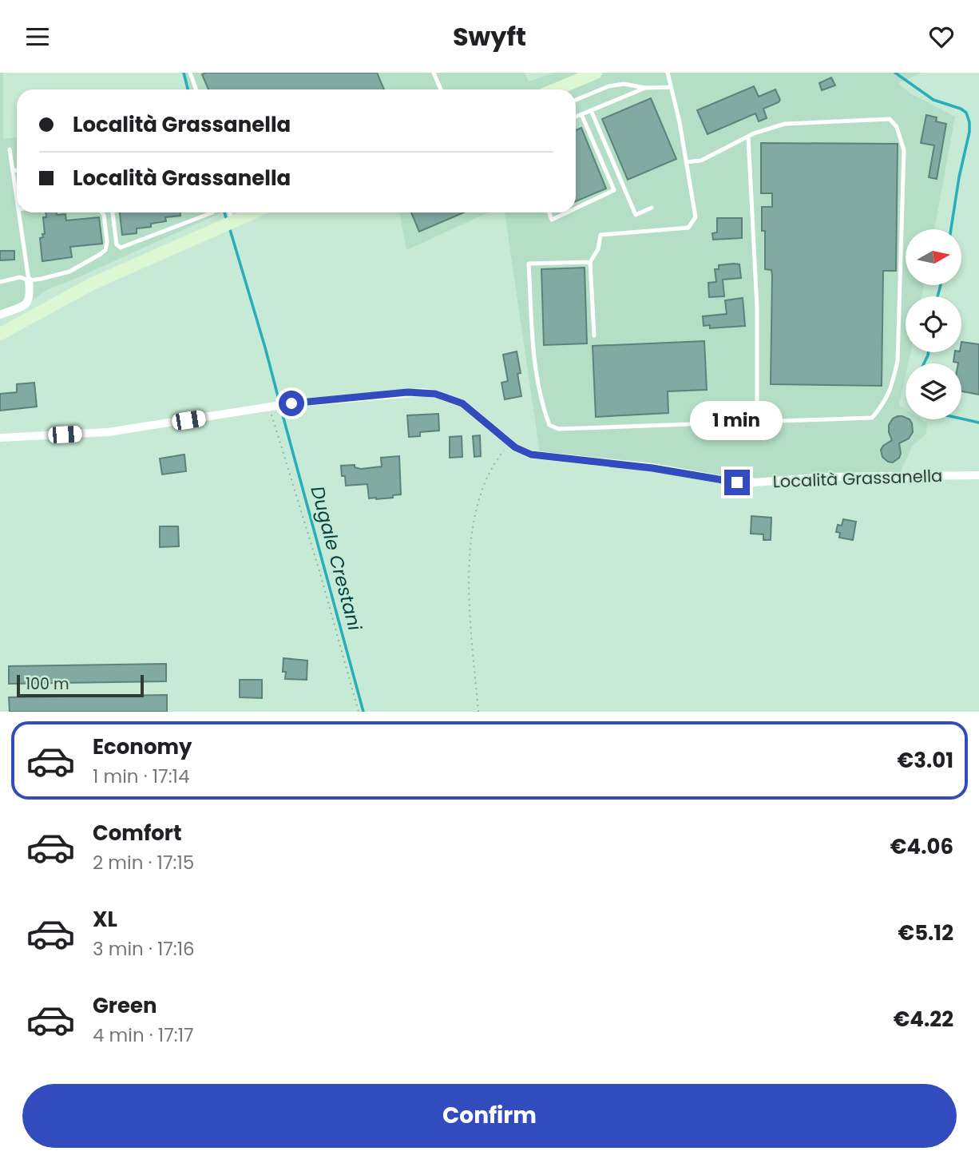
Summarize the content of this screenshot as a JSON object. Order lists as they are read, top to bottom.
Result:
{
  "streets": {
    "street": ["Località Grassanella"]
  },
  "water": ["Dugale Crestani"],
  "scale_bar": "100 m",
  "north": "right",
  "page": {
    "header": "Swyft",
    "banner": ["Località Grassanella", "Località Grassanella"],
    "bubble": "1 min",
    "scale": "100 m",
    "list": [
      {
        "name": "Economy",
        "note": "1 min · 17:14",
        "value": "€3.01"
      },
      {
        "name": "Comfort",
        "note": "2 min · 17:15",
        "value": "€4.06"
      },
      {
        "name": "XL",
        "note": "3 min · 17:16",
        "value": "€5.12"
      },
      {
        "name": "Green",
        "note": "4 min · 17:17",
        "value": "€4.22"
      }
    ],
    "buttons": "Confirm"
  }
}
